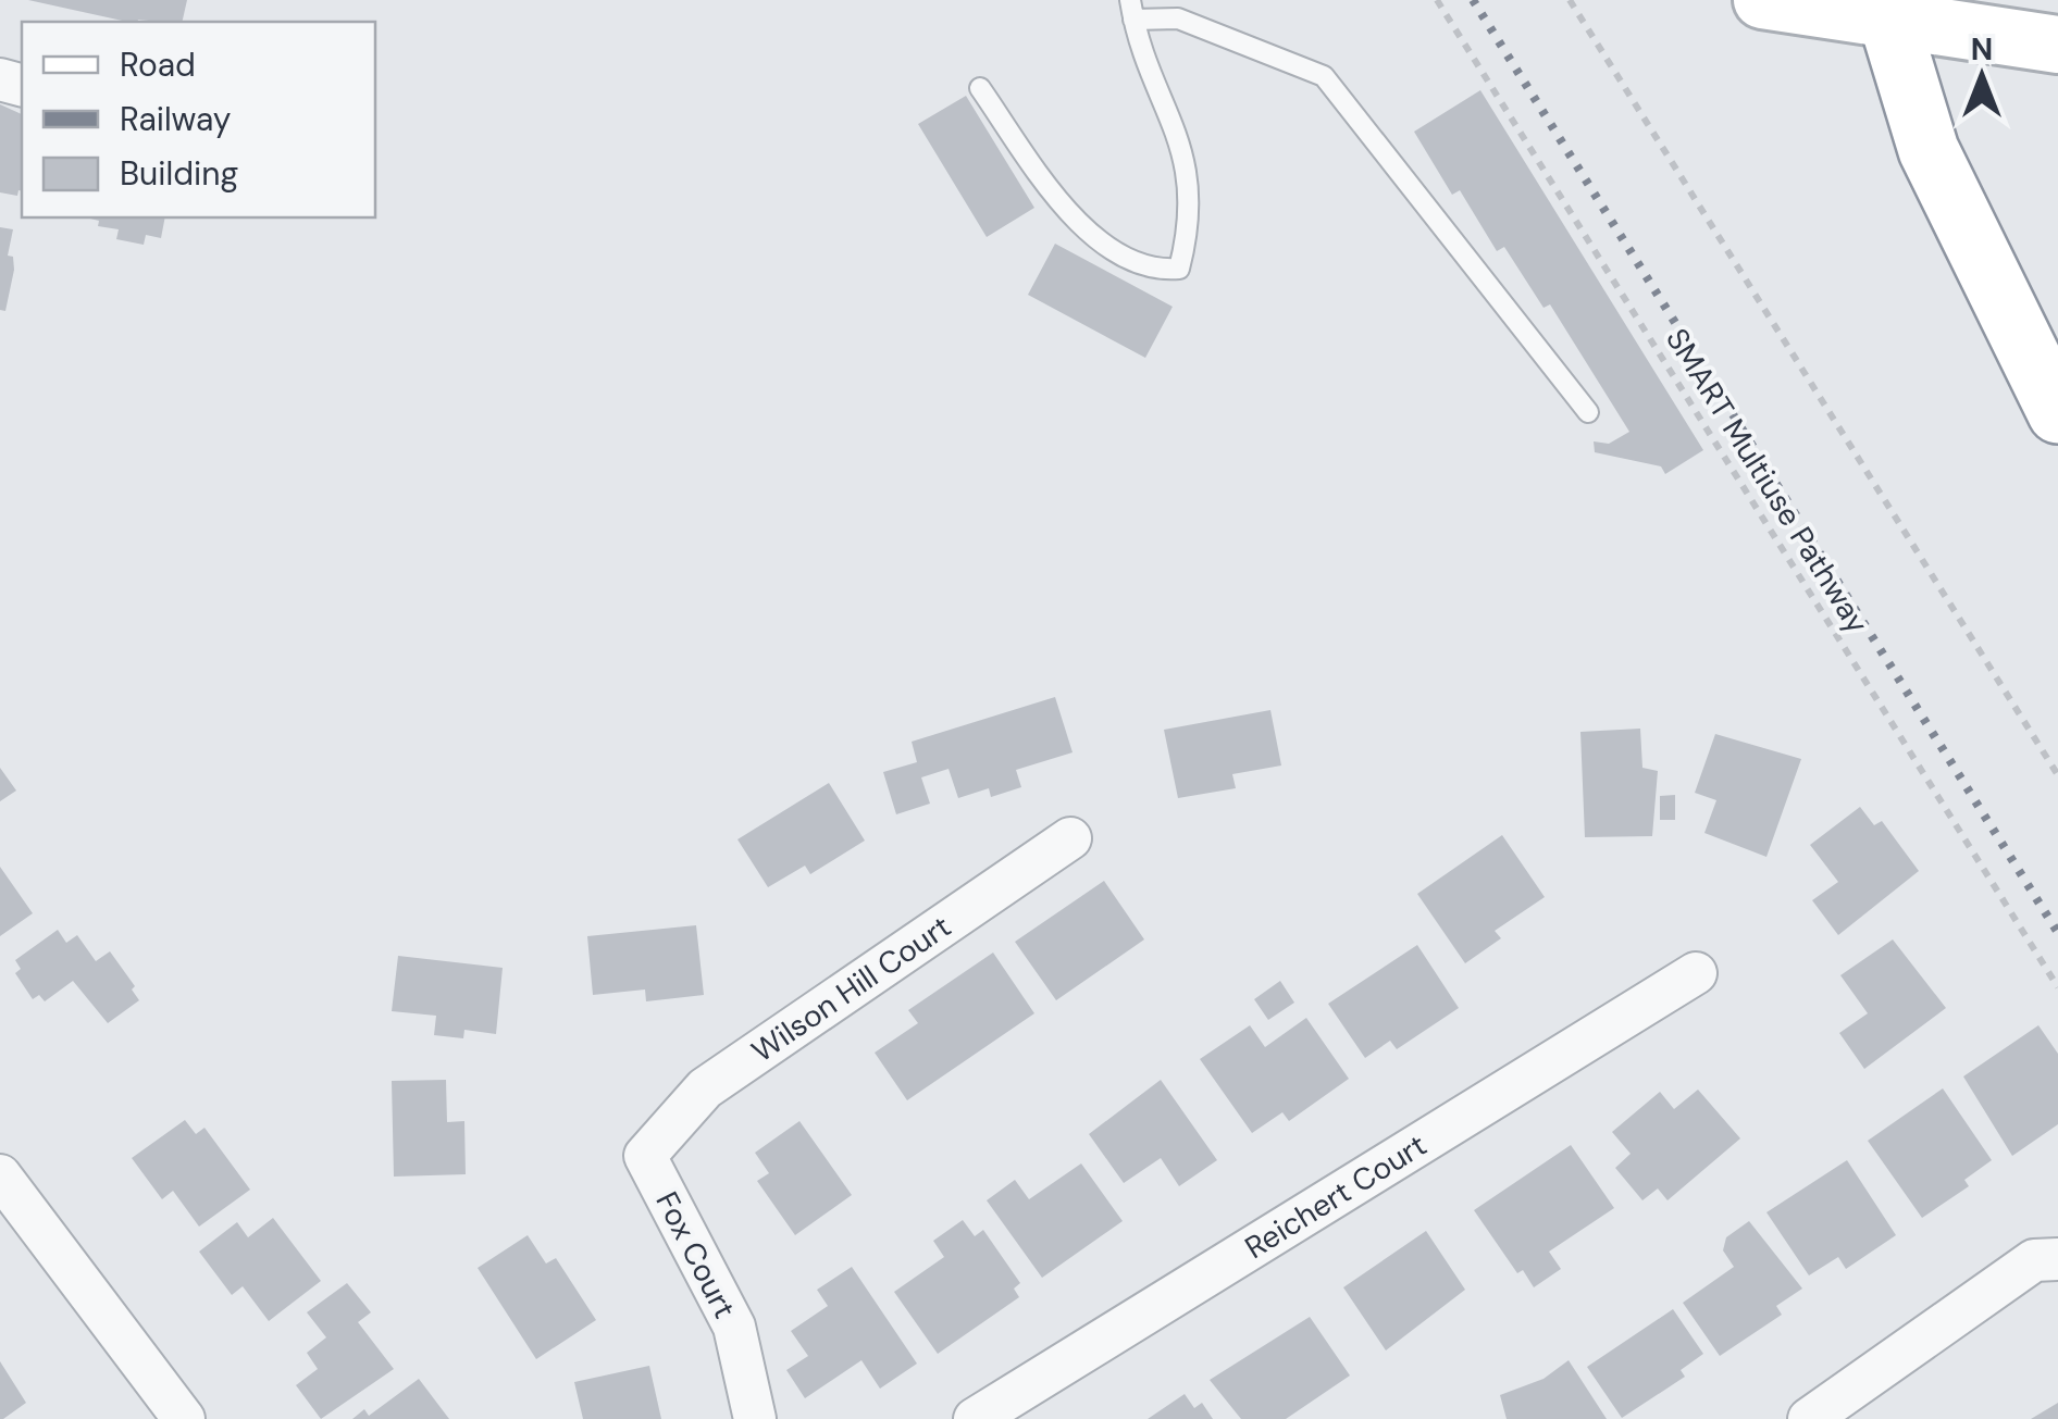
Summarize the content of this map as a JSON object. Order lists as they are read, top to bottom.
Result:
{
  "streets": {
    "street": ["Wilson Hill Court", "Reichert Court", "Fox Court"],
    "path": ["SMART Multiuse Pathway"]
  },
  "crossings": [
    ["Wilson Hill Court", "Fox Court"]
  ],
  "legend": ["Road", "Railway", "Building"],
  "north": "top"
}
